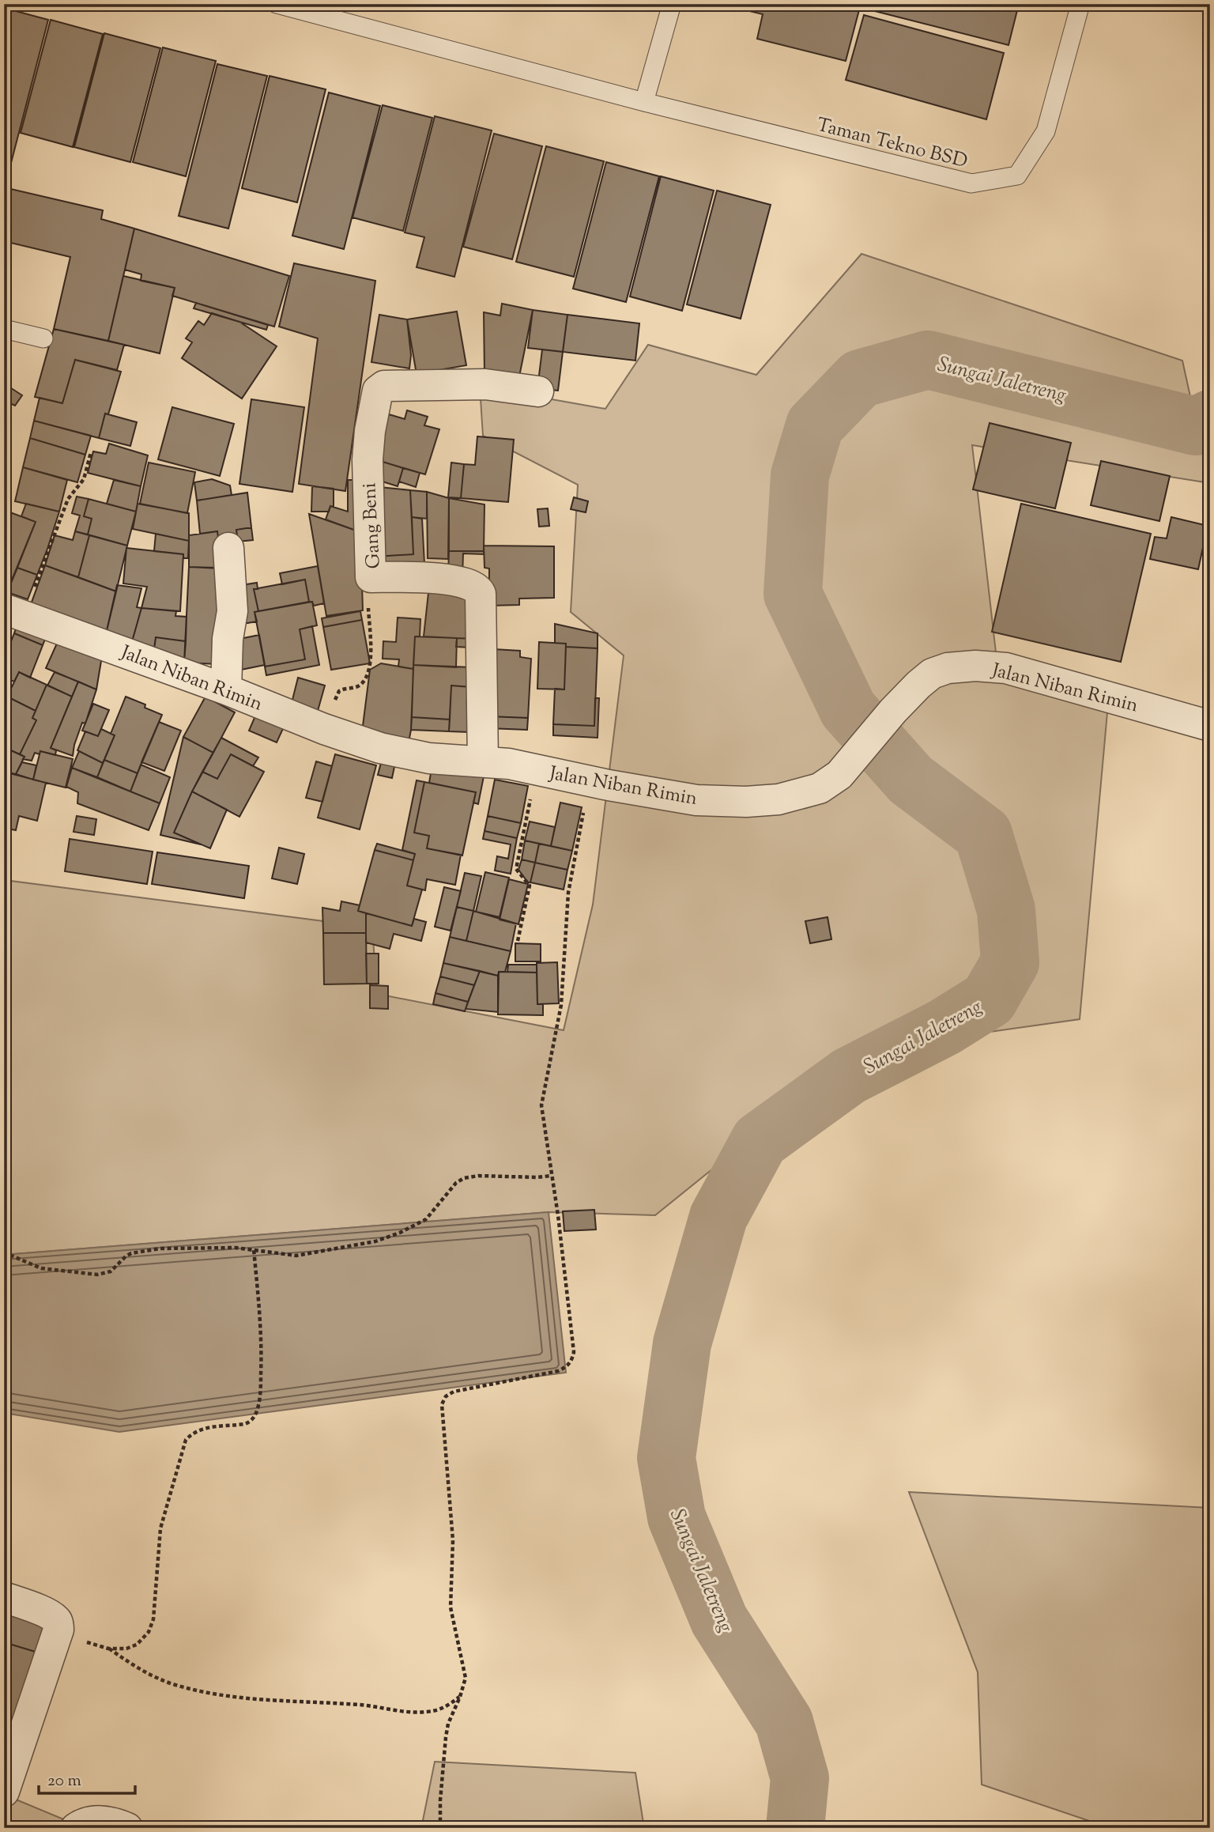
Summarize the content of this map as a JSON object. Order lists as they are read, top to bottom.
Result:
{
  "streets": {
    "street": ["Gang Beni", "Jalan Niban Rimin"],
    "lane": ["Taman Tekno BSD"]
  },
  "crossings": [
    ["Gang Beni", "Jalan Niban Rimin"]
  ],
  "water": ["Sungai Jaletreng"],
  "scale_bar": "20 m"
}
